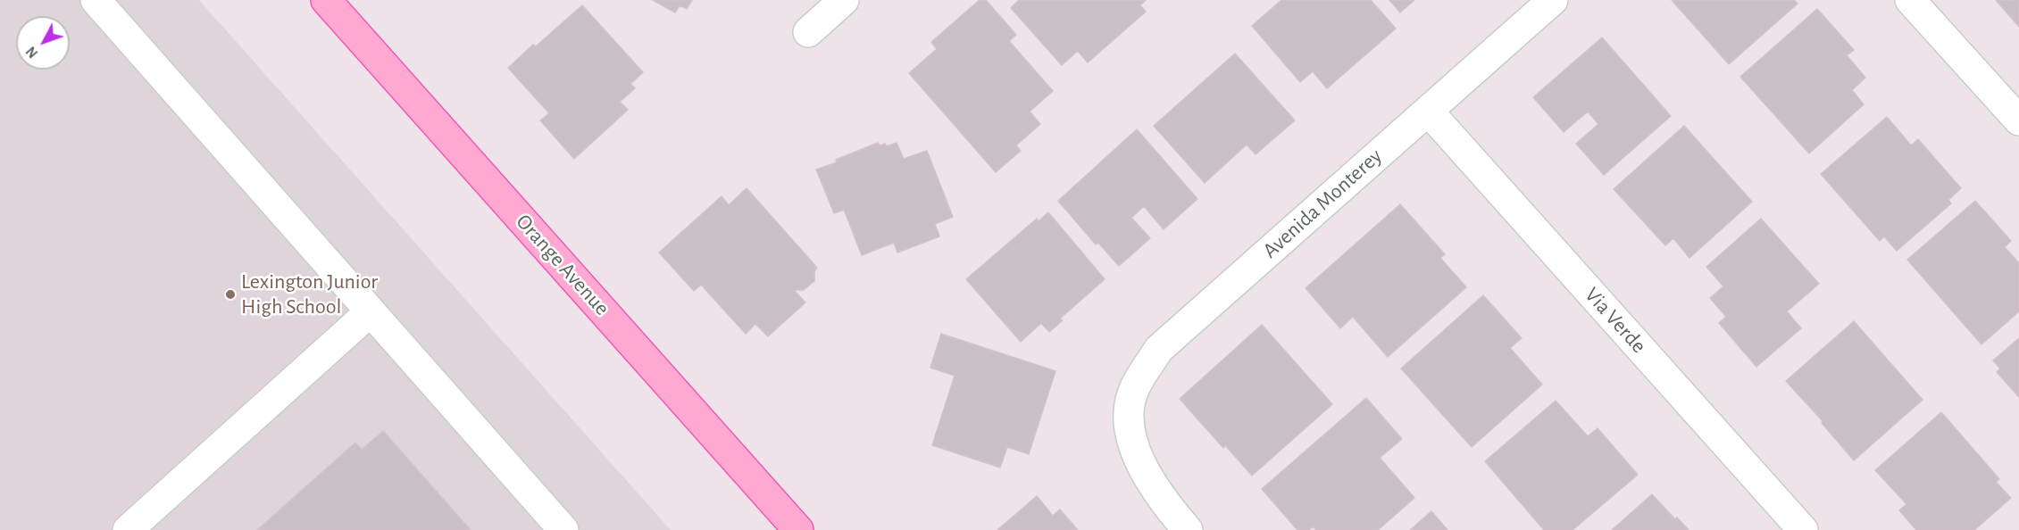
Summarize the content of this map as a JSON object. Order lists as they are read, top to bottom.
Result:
{
  "streets": {
    "main road": ["Orange Avenue"],
    "street": ["Avenida Monterey", "Via Verde"]
  },
  "crossings": [
    ["Avenida Monterey", "Via Verde"]
  ],
  "places": ["Lexington Junior High School"],
  "north": "bottom left"
}
